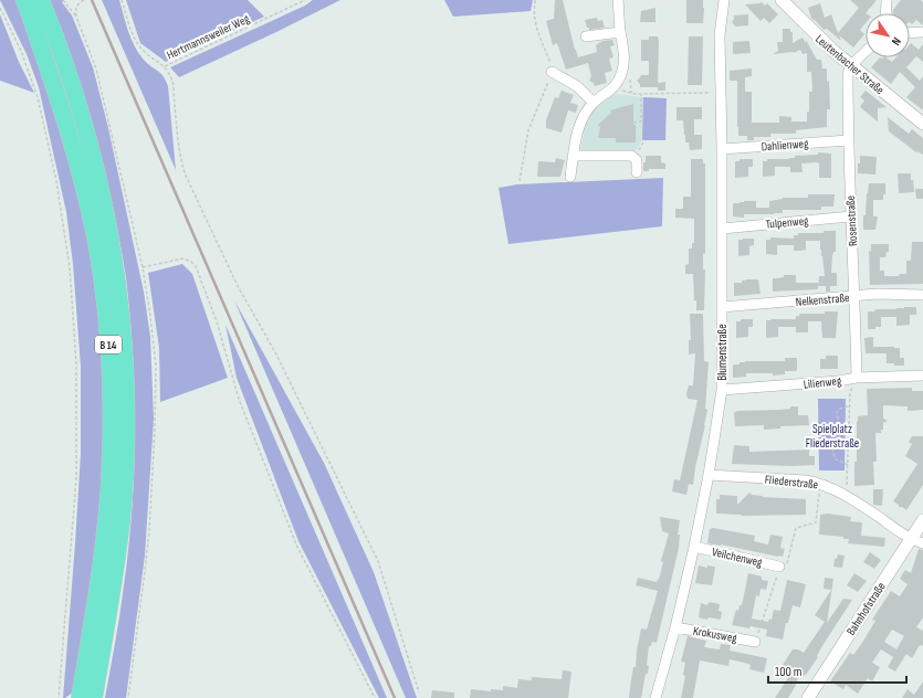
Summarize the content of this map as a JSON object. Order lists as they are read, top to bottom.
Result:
{
  "streets": {
    "highway": ["B 14"],
    "street": [
      "Leutenbacher Straße",
      "Dahlienweg",
      "Rosenstraße",
      "Tulpenweg",
      "Nelkenstraße",
      "Blumenstraße",
      "Lilienweg",
      "Fliederstraße",
      "Veilchenweg",
      "Bahnhofstraße",
      "Krokusweg"
    ],
    "path": ["Hertmannsweiler Weg"]
  },
  "crossings": [
    ["Leutenbacher Straße", "Rosenstraße"],
    ["Dahlienweg", "Rosenstraße"],
    ["Dahlienweg", "Blumenstraße"],
    ["Rosenstraße", "Tulpenweg"],
    ["Rosenstraße", "Nelkenstraße"],
    ["Rosenstraße", "Lilienweg"],
    ["Tulpenweg", "Blumenstraße"],
    ["Nelkenstraße", "Blumenstraße"],
    ["Blumenstraße", "Lilienweg"],
    ["Blumenstraße", "Fliederstraße"],
    ["Blumenstraße", "Veilchenweg"],
    ["Blumenstraße", "Krokusweg"],
    ["Fliederstraße", "Bahnhofstraße"]
  ],
  "parks": ["Spielplatz Fliederstraße"],
  "scale_bar": "100 m",
  "north": "bottom right"
}
